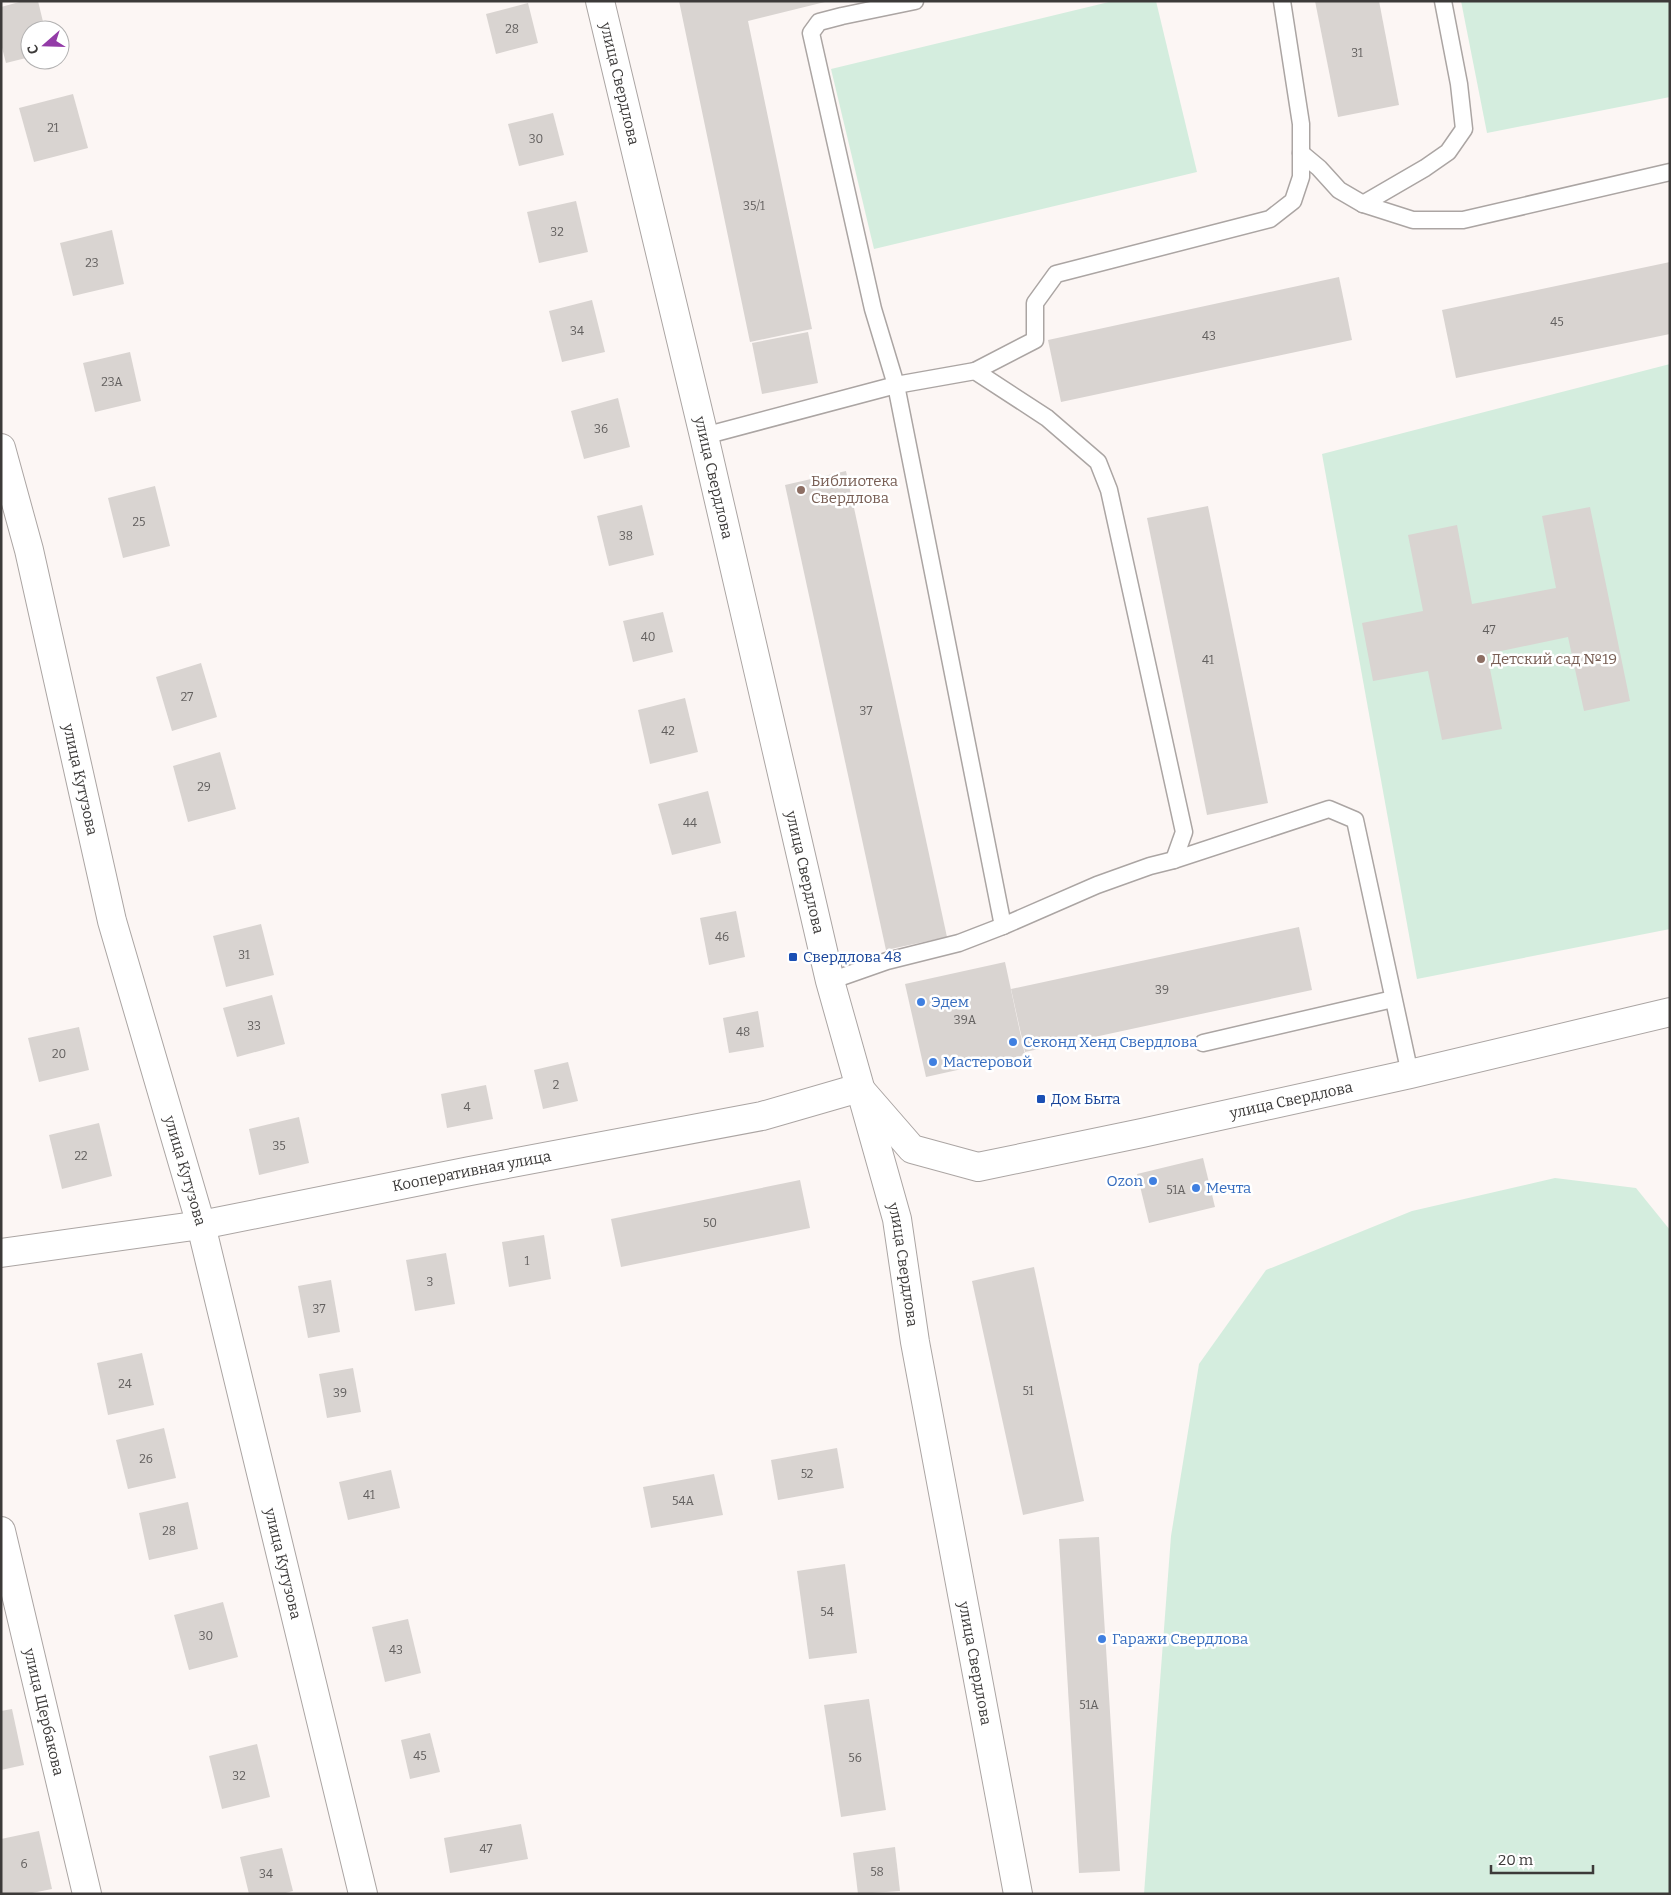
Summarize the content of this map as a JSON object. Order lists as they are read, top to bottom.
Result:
{
  "streets": {
    "street": [
      "улица Свердлова",
      "улица Кутузова",
      "Кооперативная улица",
      "улица Щербакова"
    ]
  },
  "crossings": [
    ["улица Свердлова", "Кооперативная улица"],
    ["улица Кутузова", "Кооперативная улица"]
  ],
  "places": {
    "other": [
      "Библиотека Свердлова",
      "Детский сад №19",
      "Эдем",
      "Секонд Хенд Свердлова",
      "Мастеровой",
      "Ozon",
      "Мечта",
      "Гаражи Свердлова"
    ],
    "transit": ["Свердлова 48", "Дом Быта"]
  },
  "house_numbers": [
    "28",
    "31",
    "21",
    "30",
    "35/1",
    "32",
    "23",
    "45",
    "34",
    "43",
    "23А",
    "36",
    "25",
    "38",
    "47",
    "40",
    "41",
    "27",
    "37",
    "42",
    "29",
    "44",
    "46",
    "31",
    "39",
    "39А",
    "33",
    "48",
    "20",
    "2",
    "4",
    "35",
    "22",
    "51А",
    "50",
    "1",
    "3",
    "37",
    "24",
    "51",
    "39",
    "26",
    "52",
    "41",
    "54А",
    "28",
    "54",
    "30",
    "43",
    "51А",
    "45",
    "56",
    "32",
    "47",
    "6",
    "58",
    "34"
  ],
  "scale_bar": "20 m",
  "north": "left"
}
